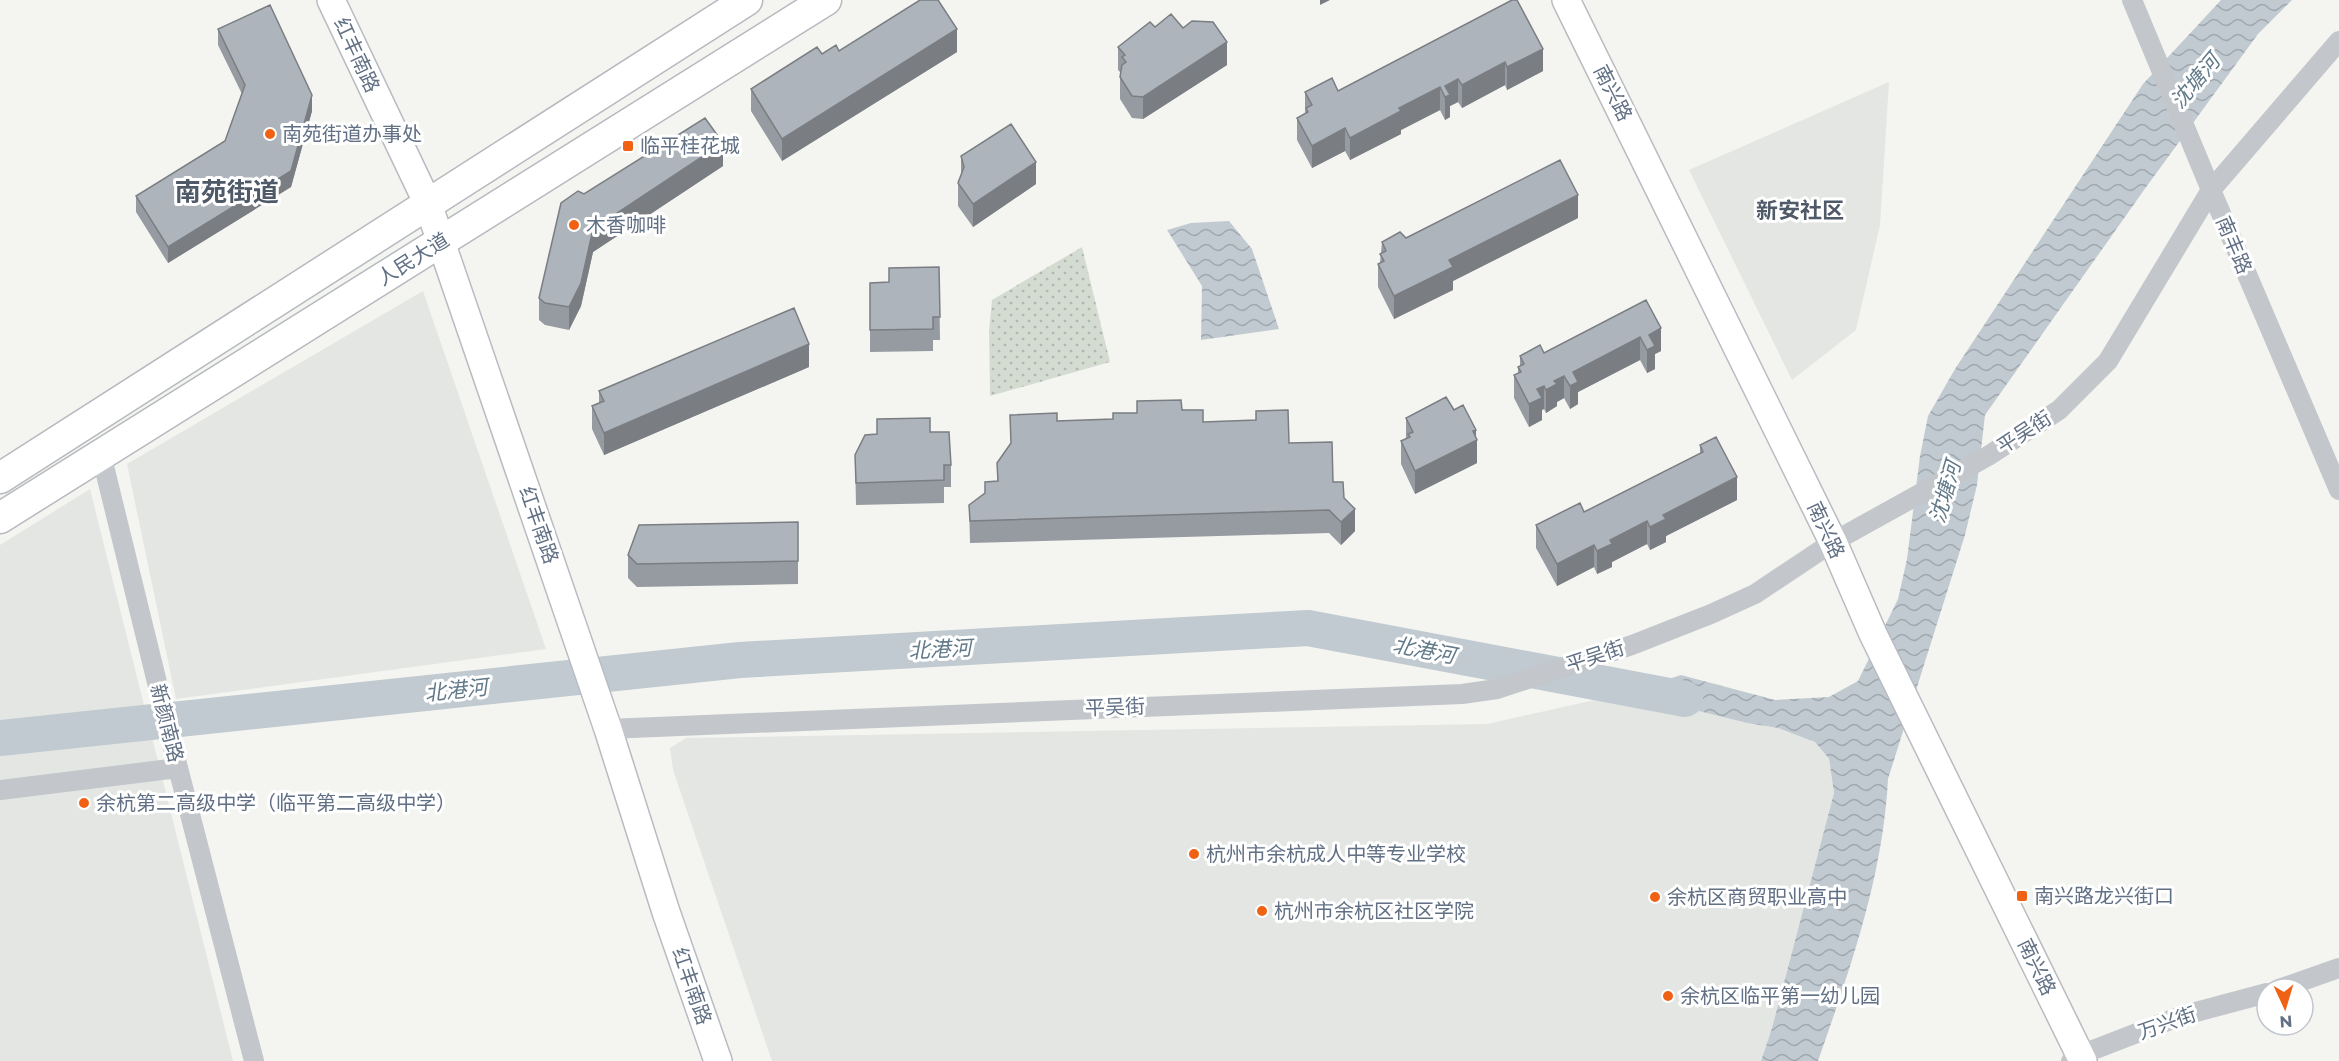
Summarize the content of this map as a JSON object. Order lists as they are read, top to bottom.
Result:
{
  "streets": {
    "main road": ["人民大道"],
    "street": [
      "红丰南路",
      "南兴路",
      "南丰路",
      "平吴街",
      "新颜南路",
      "万兴街"
    ]
  },
  "crossings": [
    ["红丰南路", "人民大道"],
    ["红丰南路", "平吴街"],
    ["南兴路", "平吴街"],
    ["南兴路", "万兴街"],
    ["南丰路", "平吴街"],
    ["人民大道", "新颜南路"]
  ],
  "districts": ["南苑街道", "新安社区"],
  "water": ["沈塘河", "北港河"],
  "places": {
    "other": [
      "南苑街道办事处",
      "木香咖啡",
      "余杭第二高级中学（临平第二高级中学）",
      "杭州市余杭成人中等专业学校",
      "余杭区商贸职业高中",
      "杭州市余杭区社区学院",
      "余杭区临平第一幼儿园"
    ],
    "transit": ["临平桂花城", "南兴路龙兴街口"]
  },
  "north": "bottom"
}
